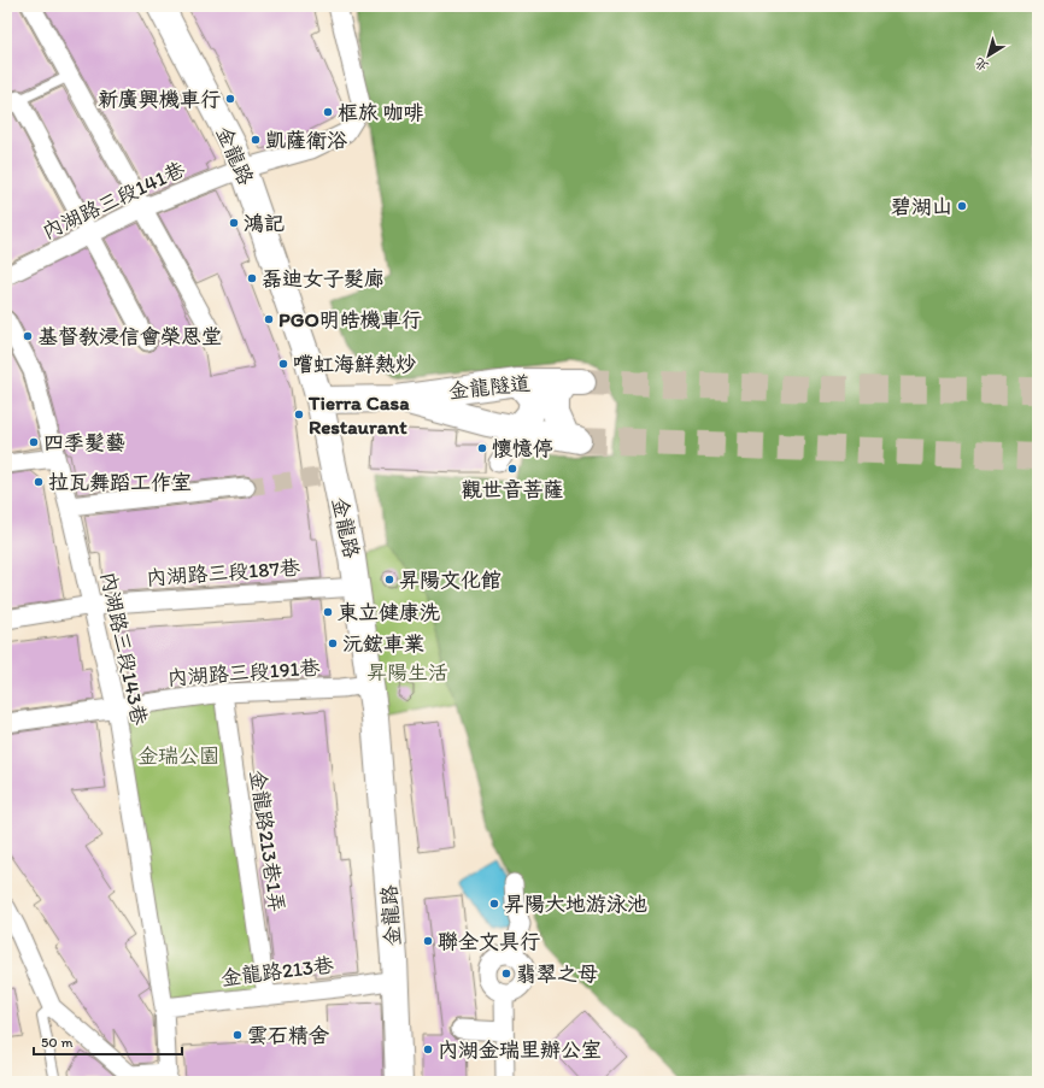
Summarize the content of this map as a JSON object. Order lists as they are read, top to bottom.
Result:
{
  "streets": {
    "street": [
      "金龍路",
      "內湖路三段141巷",
      "金龍隧道",
      "內湖路三段187巷",
      "內湖路三段143巷",
      "內湖路三段191巷",
      "金龍路213巷1弄",
      "金龍路213巷"
    ]
  },
  "crossings": [
    ["金龍路", "內湖路三段141巷"],
    ["金龍路", "金龍隧道"],
    ["金龍路", "內湖路三段187巷"],
    ["金龍路", "內湖路三段191巷"],
    ["金龍路", "金龍路213巷"],
    ["內湖路三段187巷", "內湖路三段143巷"],
    ["內湖路三段143巷", "內湖路三段191巷"],
    ["內湖路三段143巷", "金龍路213巷"],
    ["內湖路三段191巷", "金龍路213巷1弄"],
    ["金龍路213巷1弄", "金龍路213巷"]
  ],
  "parks": ["昇陽生活", "金瑞公園"],
  "places": [
    "新廣興機車行",
    "框旅 咖啡",
    "凱薩衛浴",
    "碧湖山",
    "鴻記",
    "磊迪女子髮廊",
    "PGO明皓機車行",
    "基督教浸信會榮恩堂",
    "嚐虹海鮮熱炒",
    "Tierra Casa Restaurant",
    "四季髪藝",
    "懷憶停",
    "觀世音菩薩",
    "拉瓦舞蹈工作室",
    "昇陽文化館",
    "東立健康洗",
    "沅鋐車業",
    "昇陽大地游泳池",
    "聯全文具行",
    "翡翠之母",
    "雲石精舍",
    "內湖金瑞里辦公室"
  ],
  "scale_bar": "50 m",
  "north": "bottom left"
}
